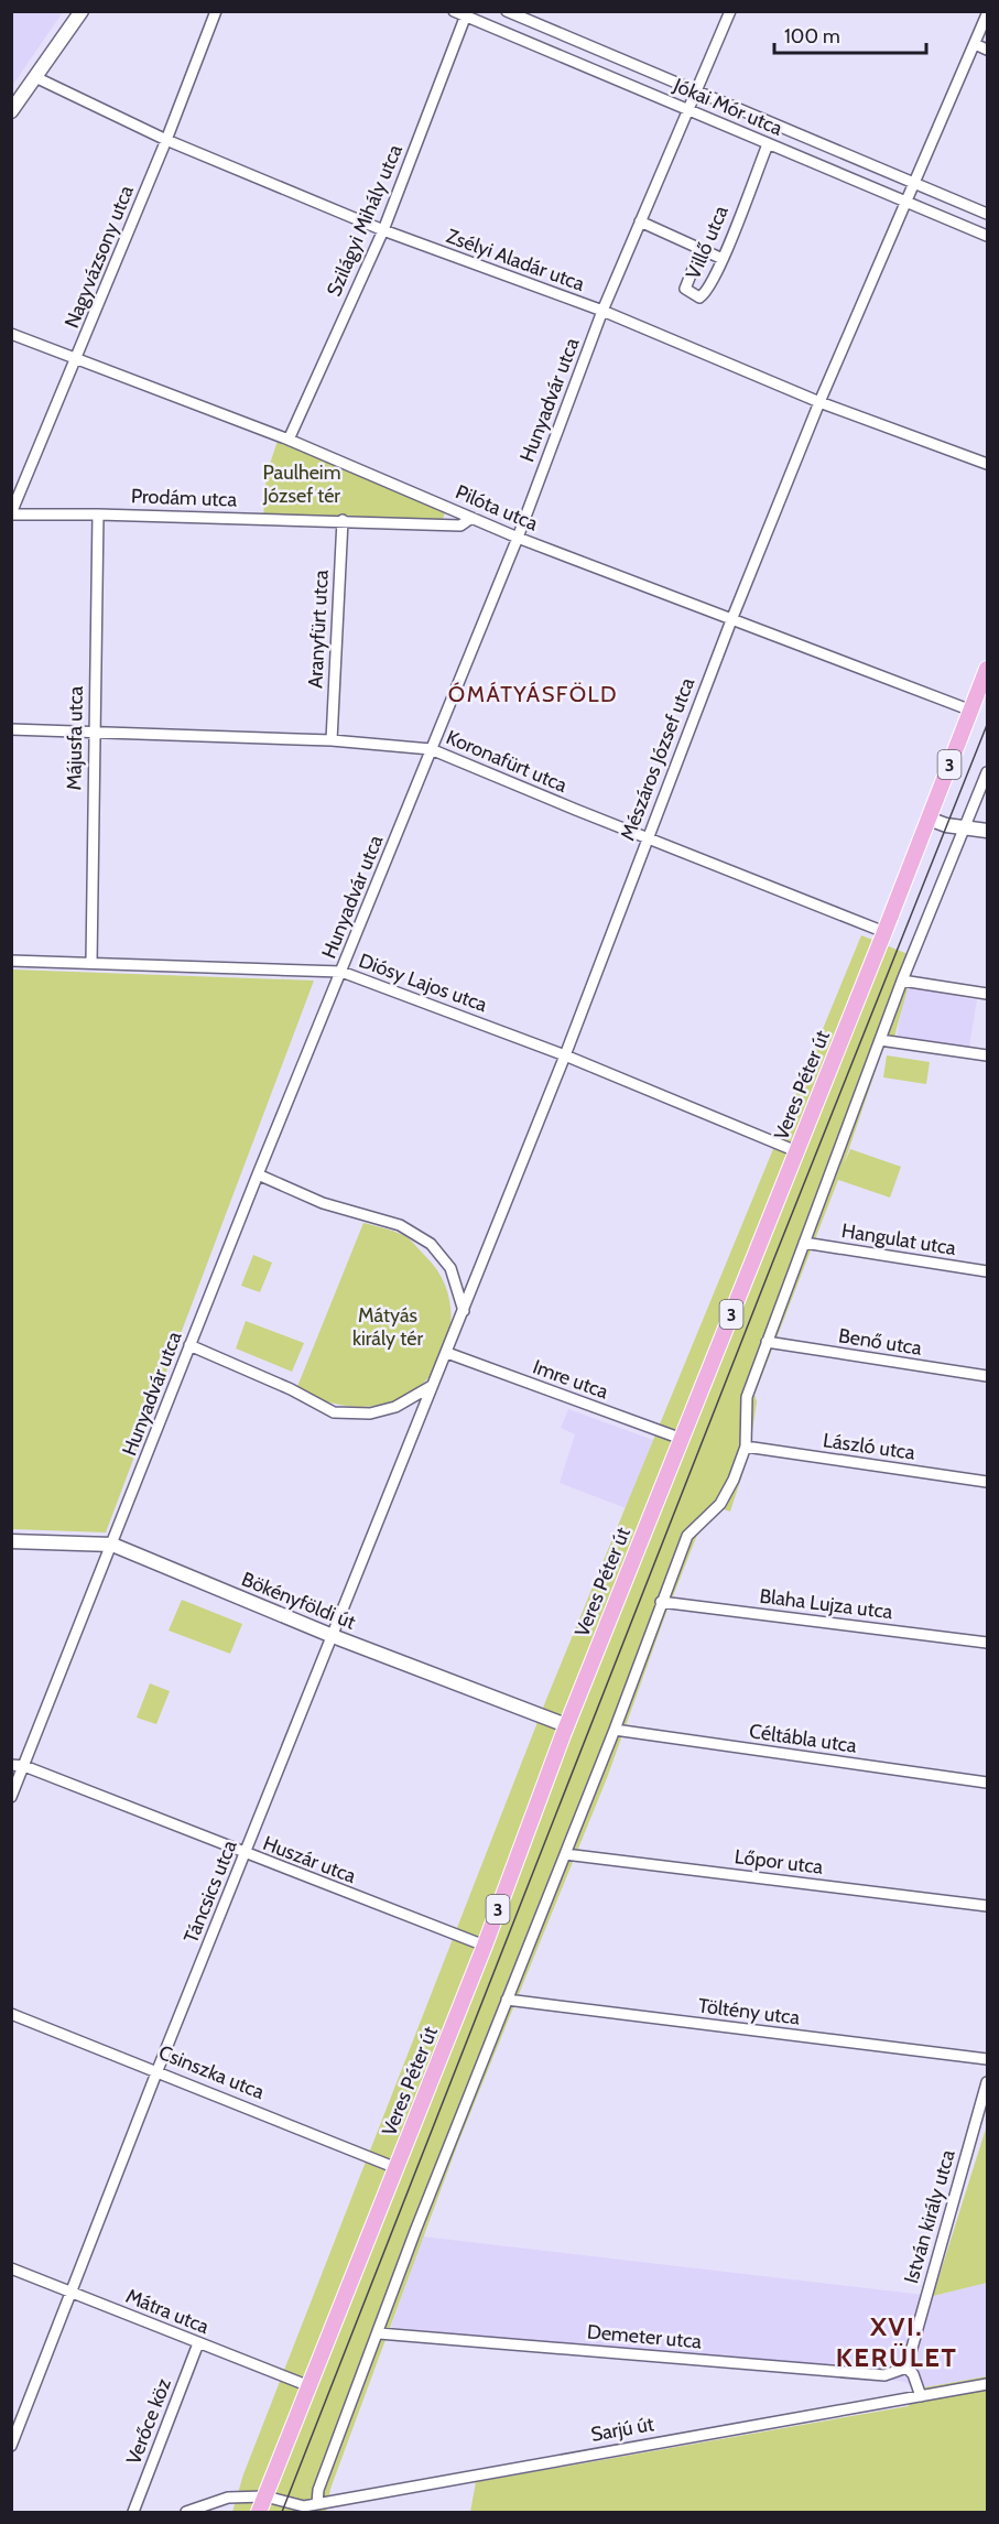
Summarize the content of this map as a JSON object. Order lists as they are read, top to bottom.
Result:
{
  "streets": {
    "main road": ["3", "Veres Péter út"],
    "street": [
      "Jókai Mór utca",
      "Szilágyi Mihály utca",
      "Villő utca",
      "Nagyvázsony utca",
      "Zsélyi Aladár utca",
      "Hunyadvár utca",
      "Prodám utca",
      "Pilóta utca",
      "Aranyfürt utca",
      "Májusfa utca",
      "Mészáros József utca",
      "Koronafürt utca",
      "Diósy Lajos utca",
      "Hangulat utca",
      "Benő utca",
      "Imre utca",
      "László utca",
      "Bökényföldi út",
      "Blaha Lujza utca",
      "Céltábla utca",
      "Huszár utca",
      "Lőpor utca",
      "Táncsics utca",
      "Töltény utca",
      "Csinszka utca",
      "István király utca",
      "Mátra utca",
      "Demeter utca",
      "Verőce köz",
      "Sarjú út"
    ]
  },
  "crossings": [
    ["Jókai Mór utca", "Szilágyi Mihály utca"],
    ["Jókai Mór utca", "Villő utca"],
    ["Jókai Mór utca", "Hunyadvár utca"],
    ["Jókai Mór utca", "Mészáros József utca"],
    ["Szilágyi Mihály utca", "Zsélyi Aladár utca"],
    ["Szilágyi Mihály utca", "Pilóta utca"],
    ["Nagyvázsony utca", "Zsélyi Aladár utca"],
    ["Nagyvázsony utca", "Prodám utca"],
    ["Nagyvázsony utca", "Pilóta utca"],
    ["Zsélyi Aladár utca", "Hunyadvár utca"],
    ["Zsélyi Aladár utca", "Mészáros József utca"],
    ["Hunyadvár utca", "Pilóta utca"],
    ["Hunyadvár utca", "Koronafürt utca"],
    ["Hunyadvár utca", "Diósy Lajos utca"],
    ["Hunyadvár utca", "Bökényföldi út"],
    ["Hunyadvár utca", "Huszár utca"],
    ["Prodám utca", "Pilóta utca"],
    ["Prodám utca", "Aranyfürt utca"],
    ["Prodám utca", "Májusfa utca"],
    ["Pilóta utca", "Mészáros József utca"],
    ["Pilóta utca", "Veres Péter út"],
    ["Aranyfürt utca", "Koronafürt utca"],
    ["Májusfa utca", "Koronafürt utca"],
    ["Májusfa utca", "Diósy Lajos utca"],
    ["Mészáros József utca", "Koronafürt utca"],
    ["Mészáros József utca", "Diósy Lajos utca"],
    ["Mészáros József utca", "Imre utca"],
    ["Mészáros József utca", "Táncsics utca"],
    ["Koronafürt utca", "Veres Péter út"],
    ["Diósy Lajos utca", "Veres Péter út"],
    ["Veres Péter út", "Imre utca"],
    ["Veres Péter út", "Bökényföldi út"],
    ["Veres Péter út", "Huszár utca"],
    ["Veres Péter út", "Csinszka utca"],
    ["Veres Péter út", "Mátra utca"],
    ["Veres Péter út", "Sarjú út"],
    ["Imre utca", "Táncsics utca"],
    ["Bökényföldi út", "Táncsics utca"],
    ["Huszár utca", "Táncsics utca"],
    ["Táncsics utca", "Csinszka utca"],
    ["Táncsics utca", "Mátra utca"],
    ["István király utca", "Demeter utca"],
    ["Mátra utca", "Verőce köz"]
  ],
  "districts": ["ÓMÁTYÁSFÖLD", "XVI. KERÜLET"],
  "parks": ["Paulheim József tér", "Mátyás király tér"],
  "scale_bar": "100 m"
}
